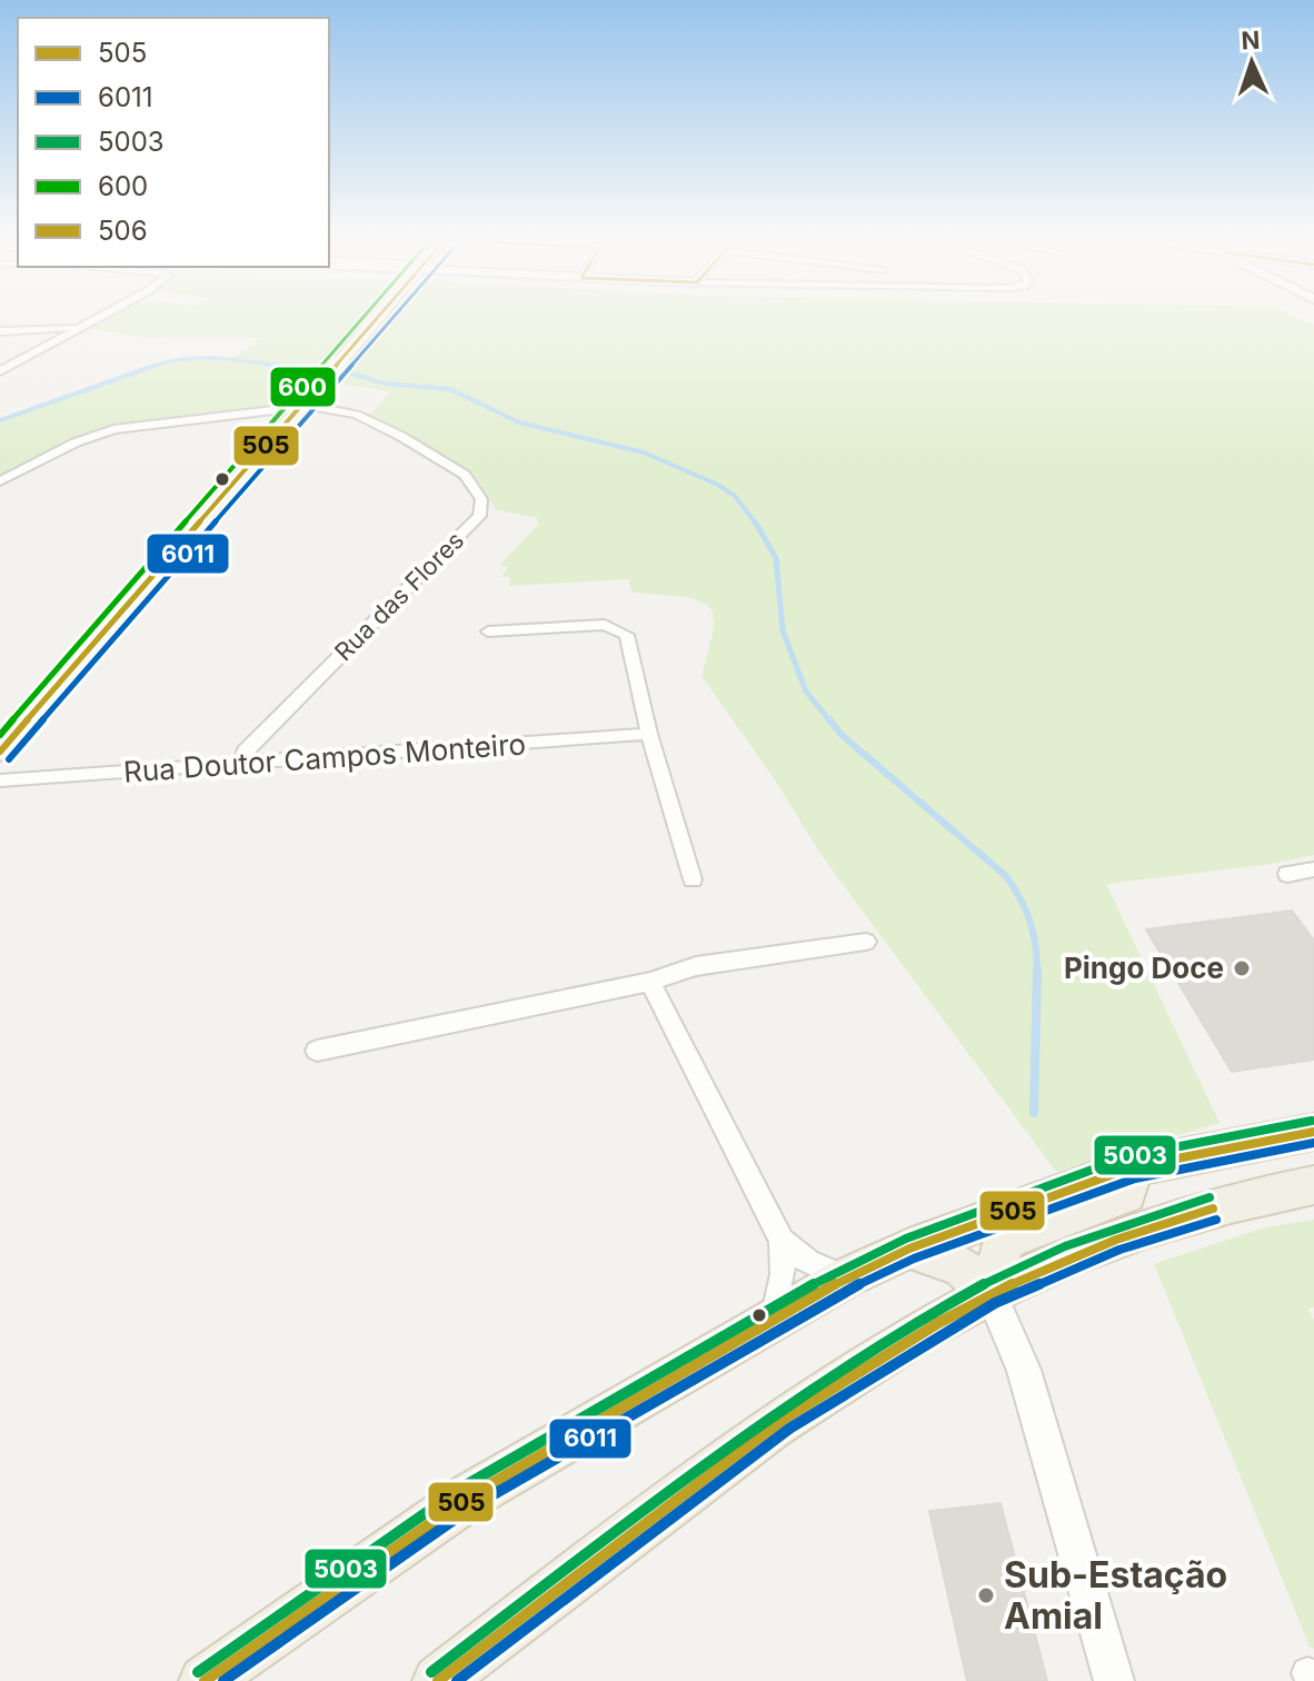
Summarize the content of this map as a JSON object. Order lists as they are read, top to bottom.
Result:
{
  "streets": {
    "street": ["Rua das Flores", "Rua Doutor Campos Monteiro"]
  },
  "crossings": [
    ["Rua das Flores", "Rua Doutor Campos Monteiro"]
  ],
  "places": ["Pingo Doce", "Sub-Estação Amial"],
  "lines": [
    "transit line 505",
    "transit line 6011",
    "transit line 600",
    "transit line 5003"
  ],
  "legend": [
    "505",
    "6011",
    "5003",
    "600",
    "506"
  ],
  "north": "top"
}
